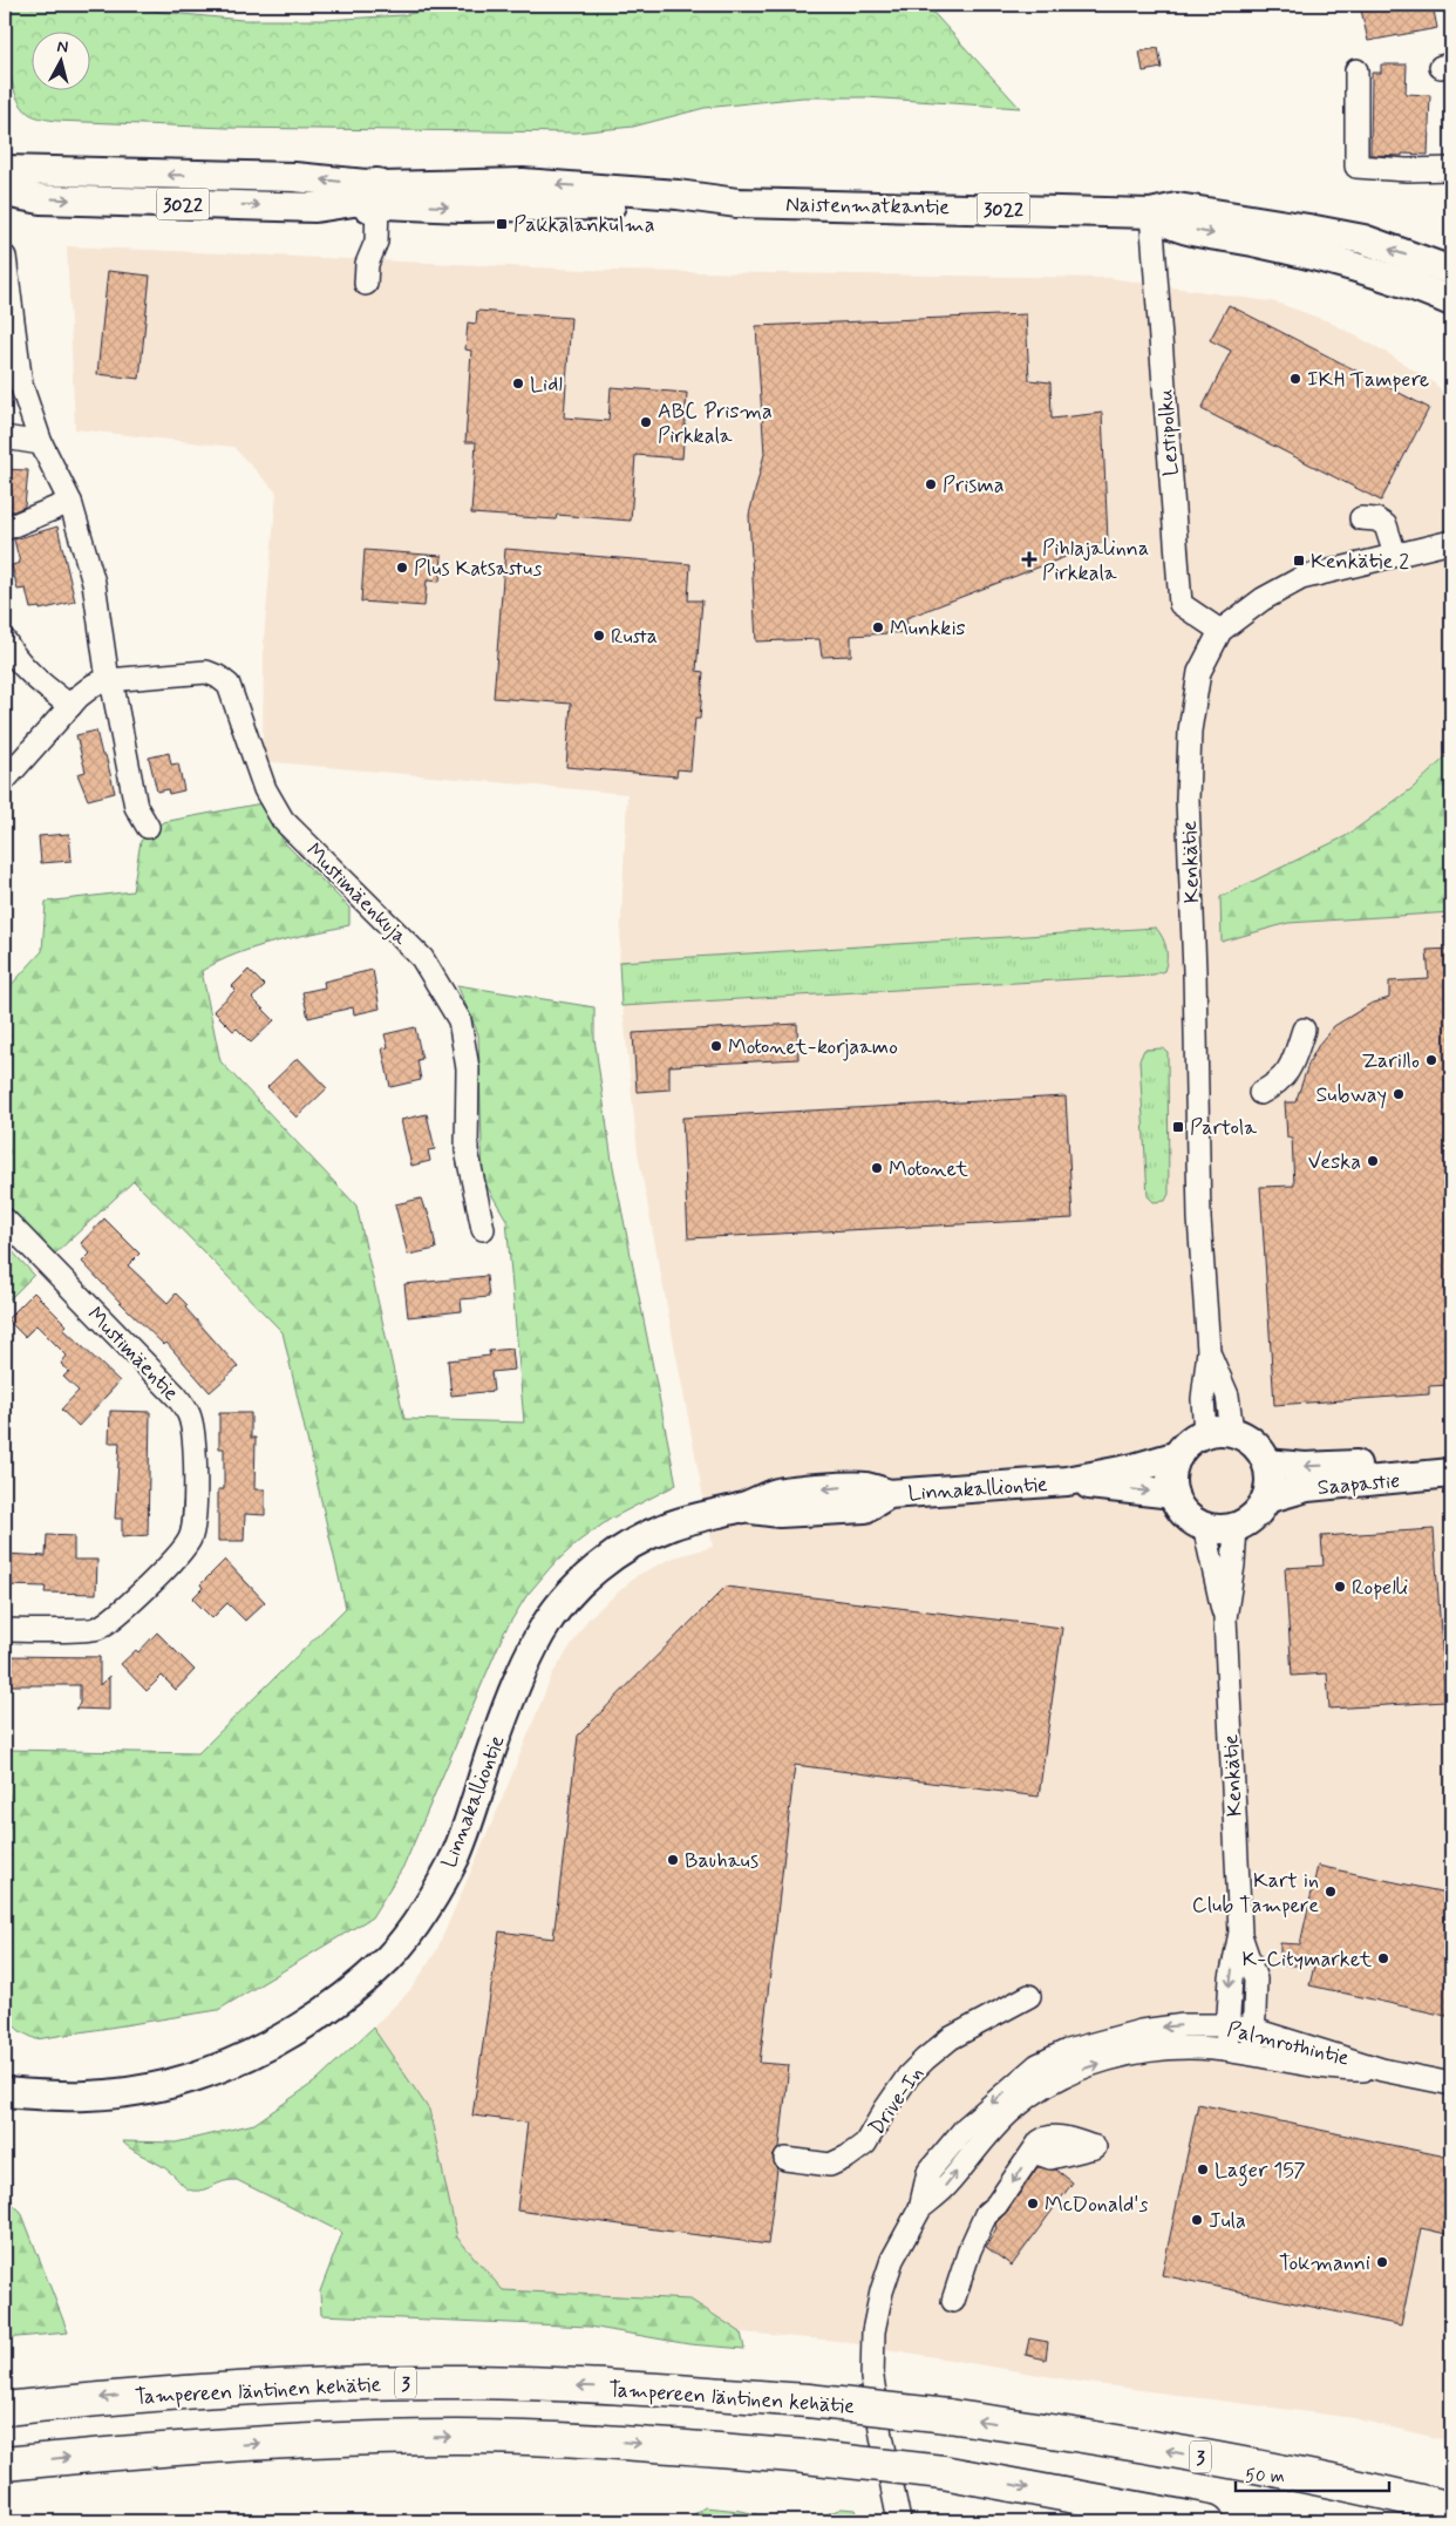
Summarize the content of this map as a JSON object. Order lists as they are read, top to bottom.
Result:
{
  "streets": {
    "highway": ["3", "Tampereen läntinen kehätie"],
    "main road": [
      "3022",
      "Naistenmatkantie",
      "Saapastie",
      "Linnakalliontie"
    ],
    "street": [
      "Lestipolku",
      "Kenkätie",
      "Mustimäenkuja",
      "Mustimäentie",
      "Palmrothintie",
      "Drive-In"
    ]
  },
  "crossings": [
    ["Naistenmatkantie", "Lestipolku"],
    ["Lestipolku", "Kenkätie"],
    ["Kenkätie", "Saapastie"],
    ["Kenkätie", "Linnakalliontie"],
    ["Kenkätie", "Palmrothintie"],
    ["Saapastie", "Linnakalliontie"]
  ],
  "places": {
    "transit": ["Pakkalankulma", "Kenkätie 2", "Partola"],
    "other": [
      "IKH Tampere",
      "Lidl",
      "ABC Prisma Pirkkala",
      "Prisma",
      "Plus Katsastus",
      "Munkkis",
      "Rusta",
      "Motonet-korjaamo",
      "Zarillo",
      "Subway",
      "Veska",
      "Motonet",
      "Ropelli",
      "Bauhaus",
      "Kart in Club Tampere",
      "K-Citymarket",
      "Lager 157",
      "McDonald's",
      "Jula",
      "Tokmanni"
    ],
    "health": ["Pihlajalinna Pirkkala"]
  },
  "scale_bar": "50 m",
  "north": "top"
}
